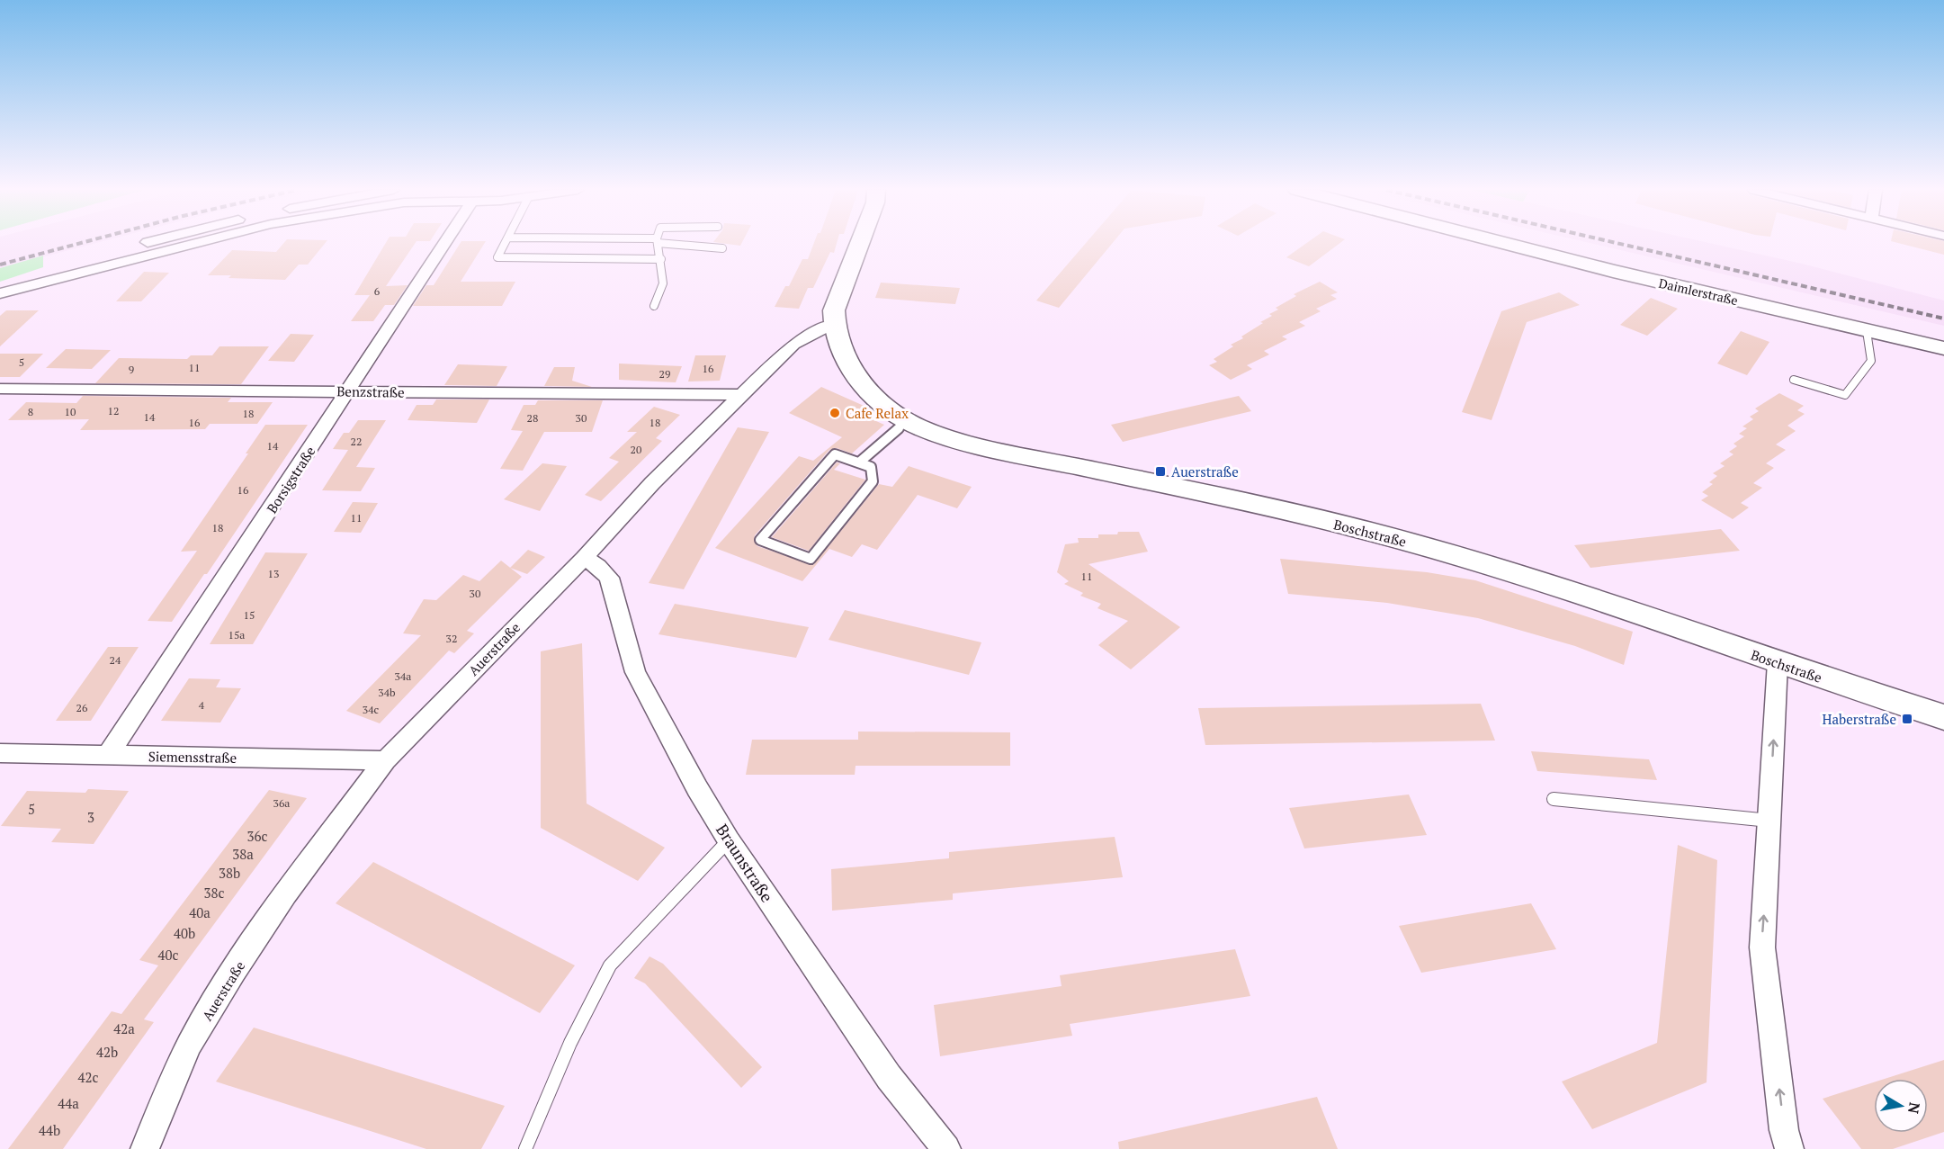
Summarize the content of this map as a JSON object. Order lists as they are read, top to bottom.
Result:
{
  "streets": {
    "street": [
      "Daimlerstraße",
      "Benzstraße",
      "Borsigstraße",
      "Boschstraße",
      "Auerstraße",
      "Siemensstraße",
      "Braunstraße"
    ]
  },
  "crossings": [
    ["Benzstraße", "Borsigstraße"],
    ["Benzstraße", "Auerstraße"],
    ["Borsigstraße", "Siemensstraße"],
    ["Boschstraße", "Auerstraße"],
    ["Auerstraße", "Siemensstraße"],
    ["Auerstraße", "Braunstraße"]
  ],
  "places": {
    "other": ["Cafe Relax"],
    "transit": ["Auerstraße", "Haberstraße"]
  },
  "house_numbers": [
    "6",
    "5",
    "11",
    "16",
    "9",
    "29",
    "12",
    "8",
    "10",
    "18",
    "14",
    "28",
    "30",
    "16",
    "18",
    "22",
    "14",
    "20",
    "16",
    "11",
    "18",
    "13",
    "11",
    "30",
    "15",
    "15a",
    "32",
    "24",
    "34a",
    "34b",
    "4",
    "26",
    "34c",
    "36a",
    "5",
    "3",
    "36c",
    "38a",
    "38b",
    "38c",
    "40a",
    "40b",
    "40c",
    "42a",
    "42b",
    "42c",
    "44a",
    "44b"
  ],
  "north": "right"
}
